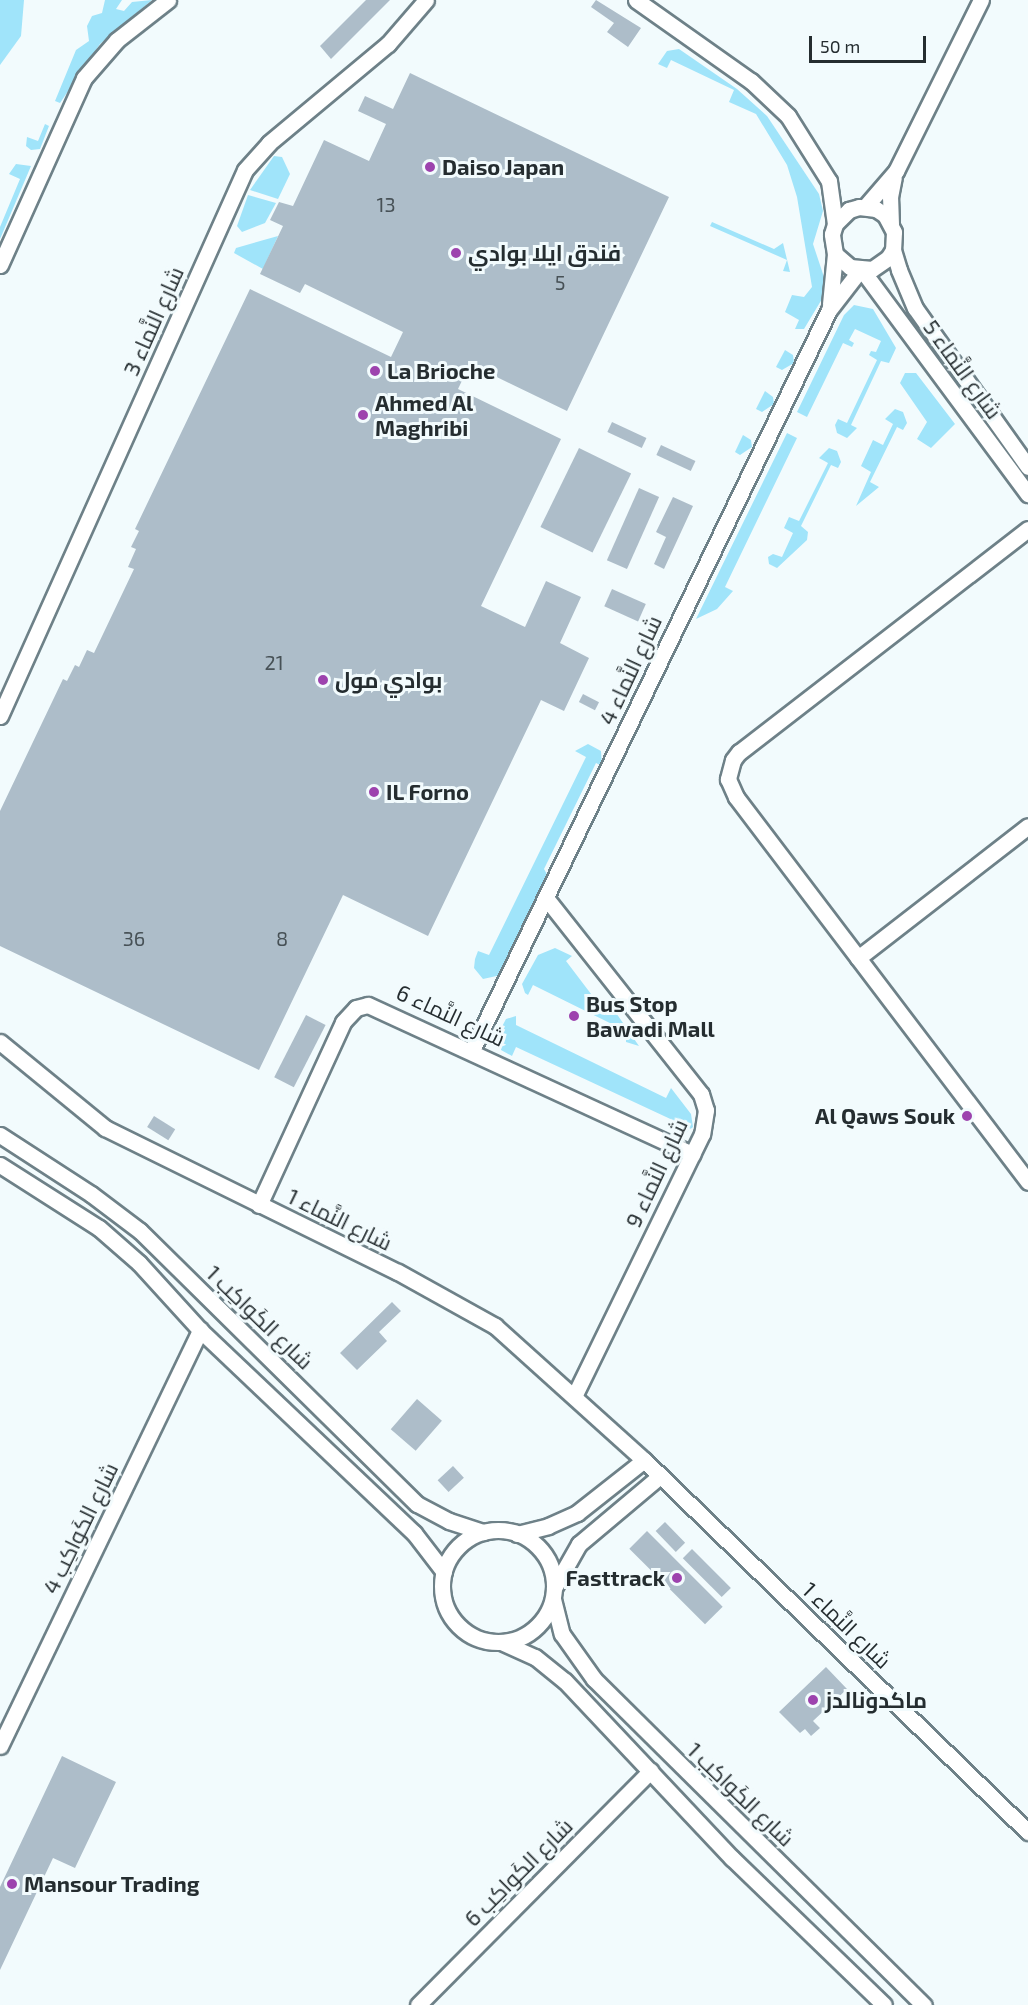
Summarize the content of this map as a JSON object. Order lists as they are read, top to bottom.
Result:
{
  "streets": {
    "street": [
      "شارع النَّماء 3",
      "شارع النَّماء 5",
      "شارع النَّماء 4",
      "شارع النَّماء 6",
      "شارع النَّماء 9",
      "شارع النَّماء 1",
      "شارع الكَواكِب 1",
      "شارع الكَواكِب 4",
      "شارع الكَواكِب 6"
    ]
  },
  "crossings": [
    ["شارع النَّماء 5", "شارع النَّماء 4"],
    ["شارع النَّماء 4", "شارع النَّماء 6"],
    ["شارع النَّماء 4", "شارع النَّماء 9"],
    ["شارع النَّماء 6", "شارع النَّماء 9"],
    ["شارع النَّماء 6", "شارع النَّماء 1"],
    ["شارع النَّماء 9", "شارع النَّماء 1"]
  ],
  "places": [
    "Daiso Japan",
    "فندق ايلا بوادي",
    "La Brioche",
    "Ahmed Al Maghribi",
    "بوادي مول",
    "IL Forno",
    "Bus Stop Bawadi Mall",
    "Al Qaws Souk",
    "Fasttrack",
    "ماكدونالدز",
    "Mansour Trading"
  ],
  "house_numbers": [
    "13",
    "5",
    "21",
    "36",
    "8"
  ],
  "scale_bar": "50 m"
}
